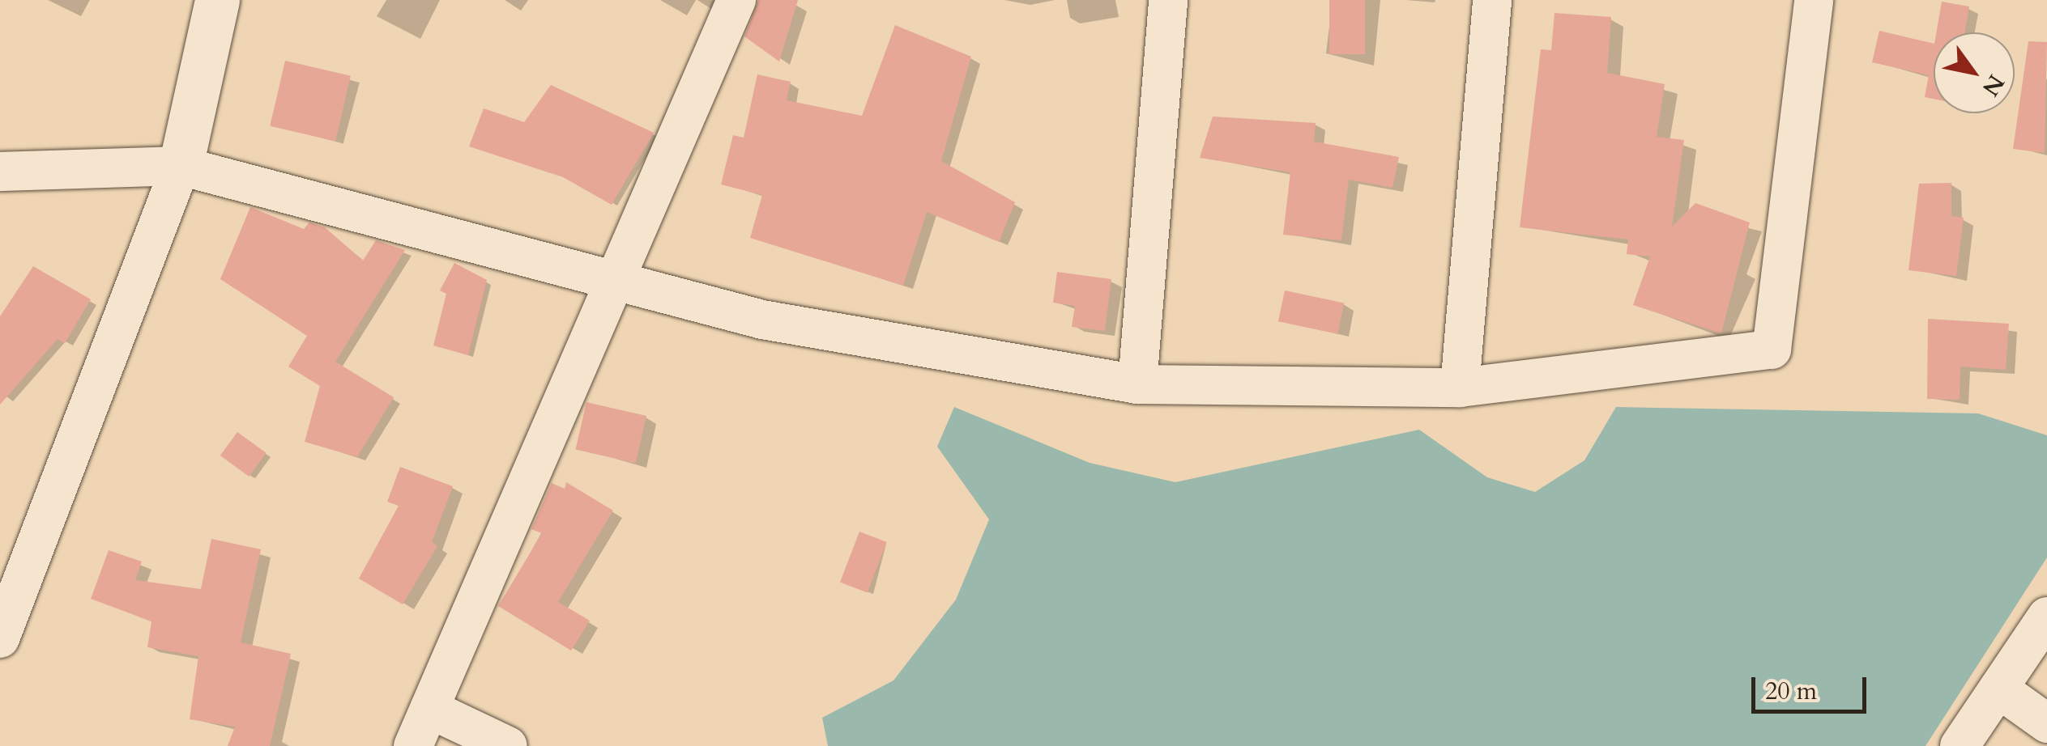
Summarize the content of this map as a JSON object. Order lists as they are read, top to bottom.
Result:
{
  "scale_bar": "20 m",
  "north": "bottom right"
}
